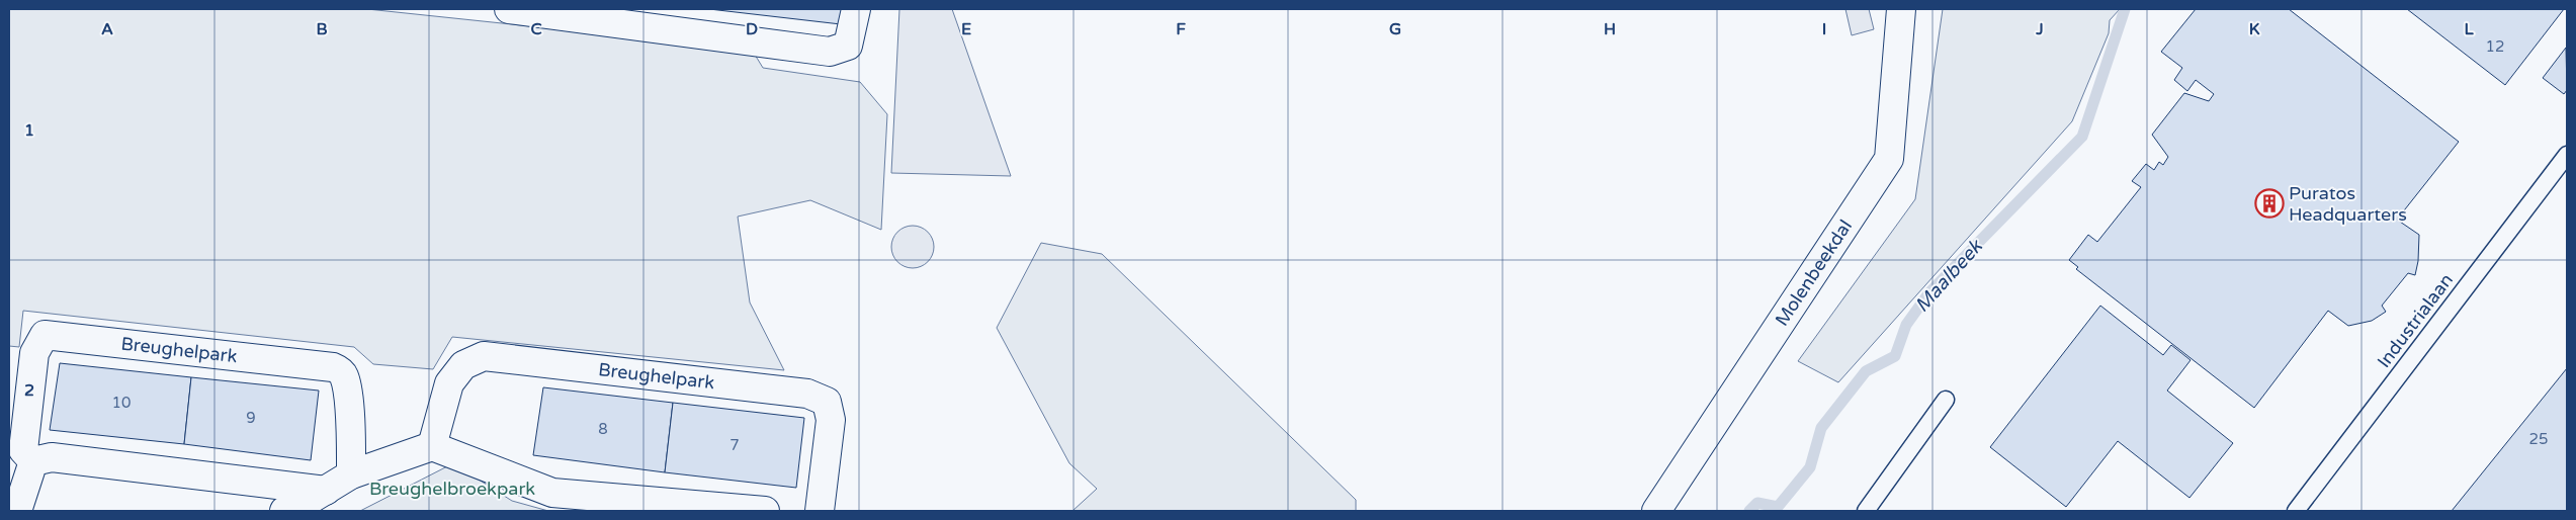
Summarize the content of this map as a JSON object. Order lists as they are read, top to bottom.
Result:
{
  "streets": {
    "street": ["Molenbeekdal", "Breughelpark"],
    "lane": ["Industrialaan"]
  },
  "water": ["Maalbeek"],
  "parks": ["Breughelbroekpark"],
  "places": {
    "building": ["Puratos Headquarters"]
  },
  "house_numbers": [
    "12",
    "10",
    "9",
    "8",
    "25",
    "7"
  ],
  "grid": {
    "columns": [
      "A",
      "B",
      "C",
      "D",
      "E",
      "F",
      "G",
      "H",
      "I",
      "J",
      "K",
      "L"
    ],
    "rows": ["1", "2"]
  }
}
